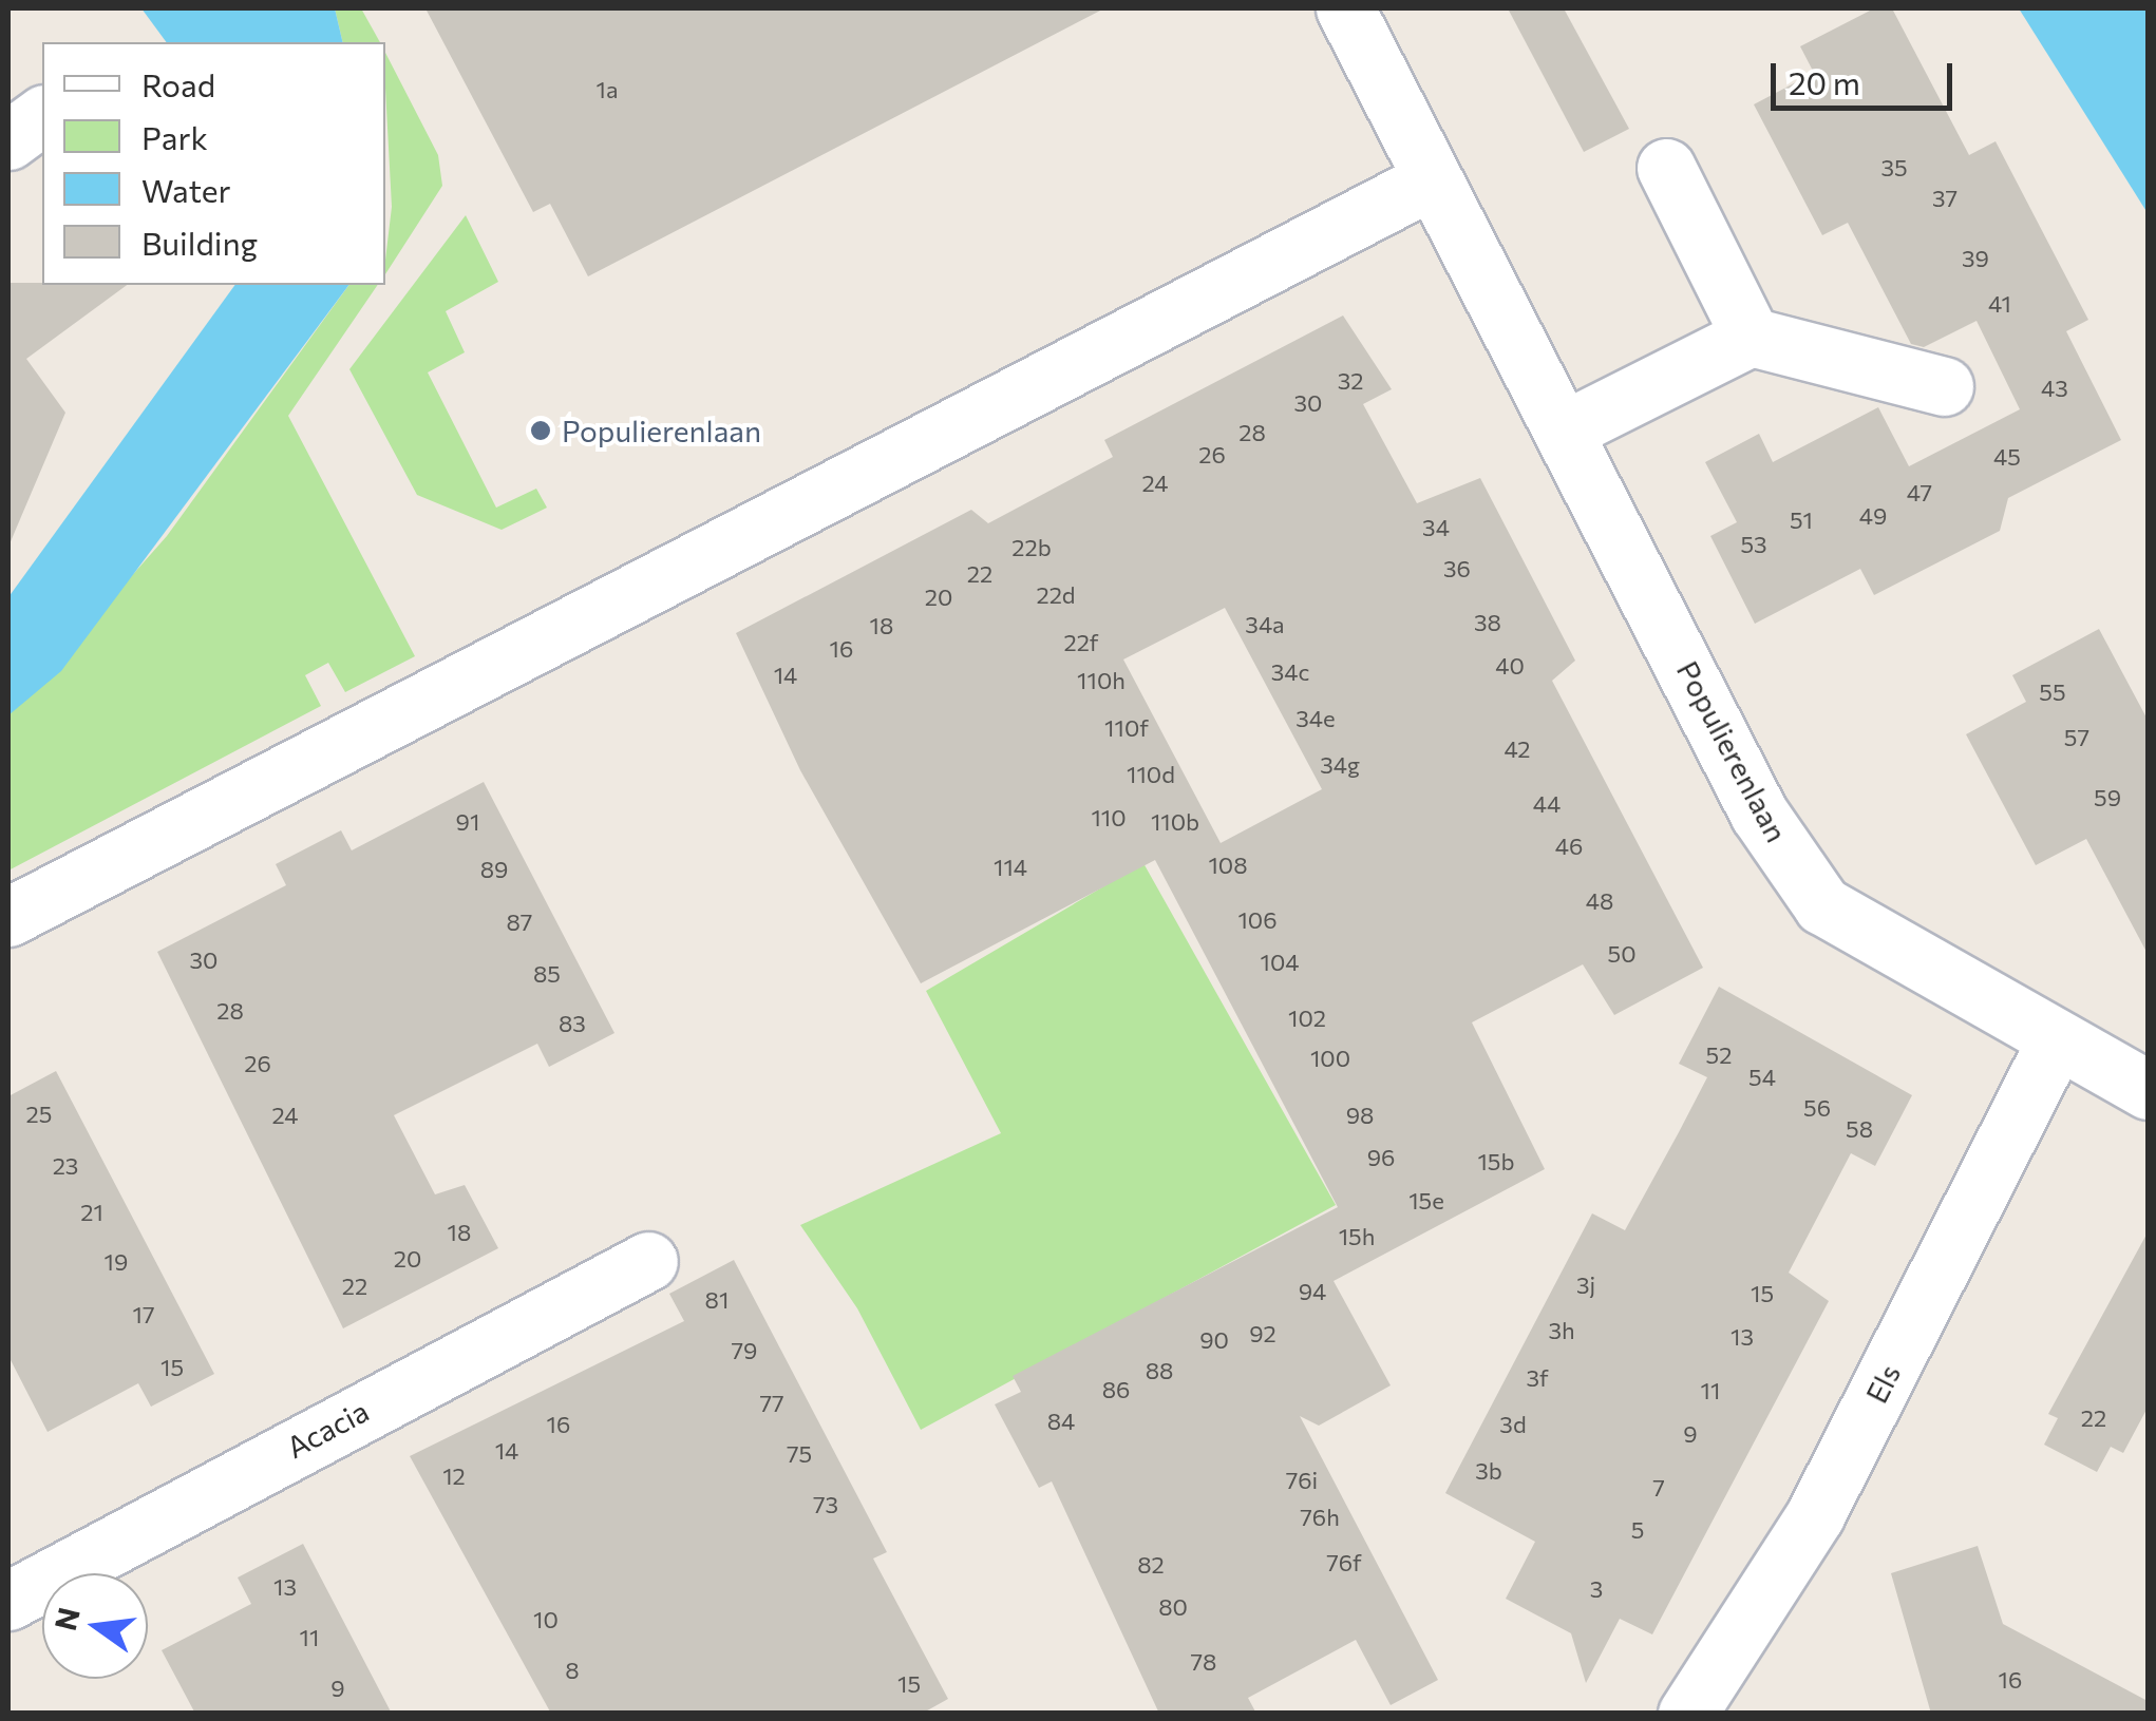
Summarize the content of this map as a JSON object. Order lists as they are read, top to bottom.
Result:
{
  "streets": {
    "street": ["Populierenlaan", "Els", "Acacia"]
  },
  "crossings": [
    ["Populierenlaan", "Els"]
  ],
  "places": ["Populierenlaan"],
  "house_numbers": [
    "1a",
    "35",
    "37",
    "39",
    "41",
    "32",
    "43",
    "30",
    "28",
    "26",
    "45",
    "24",
    "47",
    "49",
    "51",
    "34",
    "53",
    "22b",
    "36",
    "22",
    "22d",
    "20",
    "38",
    "34a",
    "18",
    "22f",
    "16",
    "40",
    "34c",
    "14",
    "110h",
    "55",
    "34e",
    "110f",
    "57",
    "42",
    "34g",
    "110d",
    "59",
    "44",
    "110",
    "91",
    "110b",
    "46",
    "108",
    "114",
    "89",
    "48",
    "106",
    "87",
    "50",
    "30",
    "104",
    "85",
    "28",
    "102",
    "83",
    "52",
    "100",
    "26",
    "54",
    "56",
    "25",
    "24",
    "98",
    "58",
    "96",
    "15b",
    "23",
    "15e",
    "21",
    "18",
    "15h",
    "20",
    "19",
    "3j",
    "22",
    "94",
    "15",
    "81",
    "17",
    "3h",
    "92",
    "13",
    "90",
    "79",
    "15",
    "88",
    "3f",
    "86",
    "11",
    "77",
    "22",
    "84",
    "16",
    "3d",
    "9",
    "14",
    "75",
    "3b",
    "12",
    "76i",
    "7",
    "73",
    "76h",
    "5",
    "76f",
    "82",
    "13",
    "3",
    "80",
    "10",
    "11",
    "78",
    "8",
    "16",
    "15",
    "9"
  ],
  "legend": [
    "Road",
    "Park",
    "Water",
    "Building"
  ],
  "scale_bar": "20 m",
  "north": "left"
}
